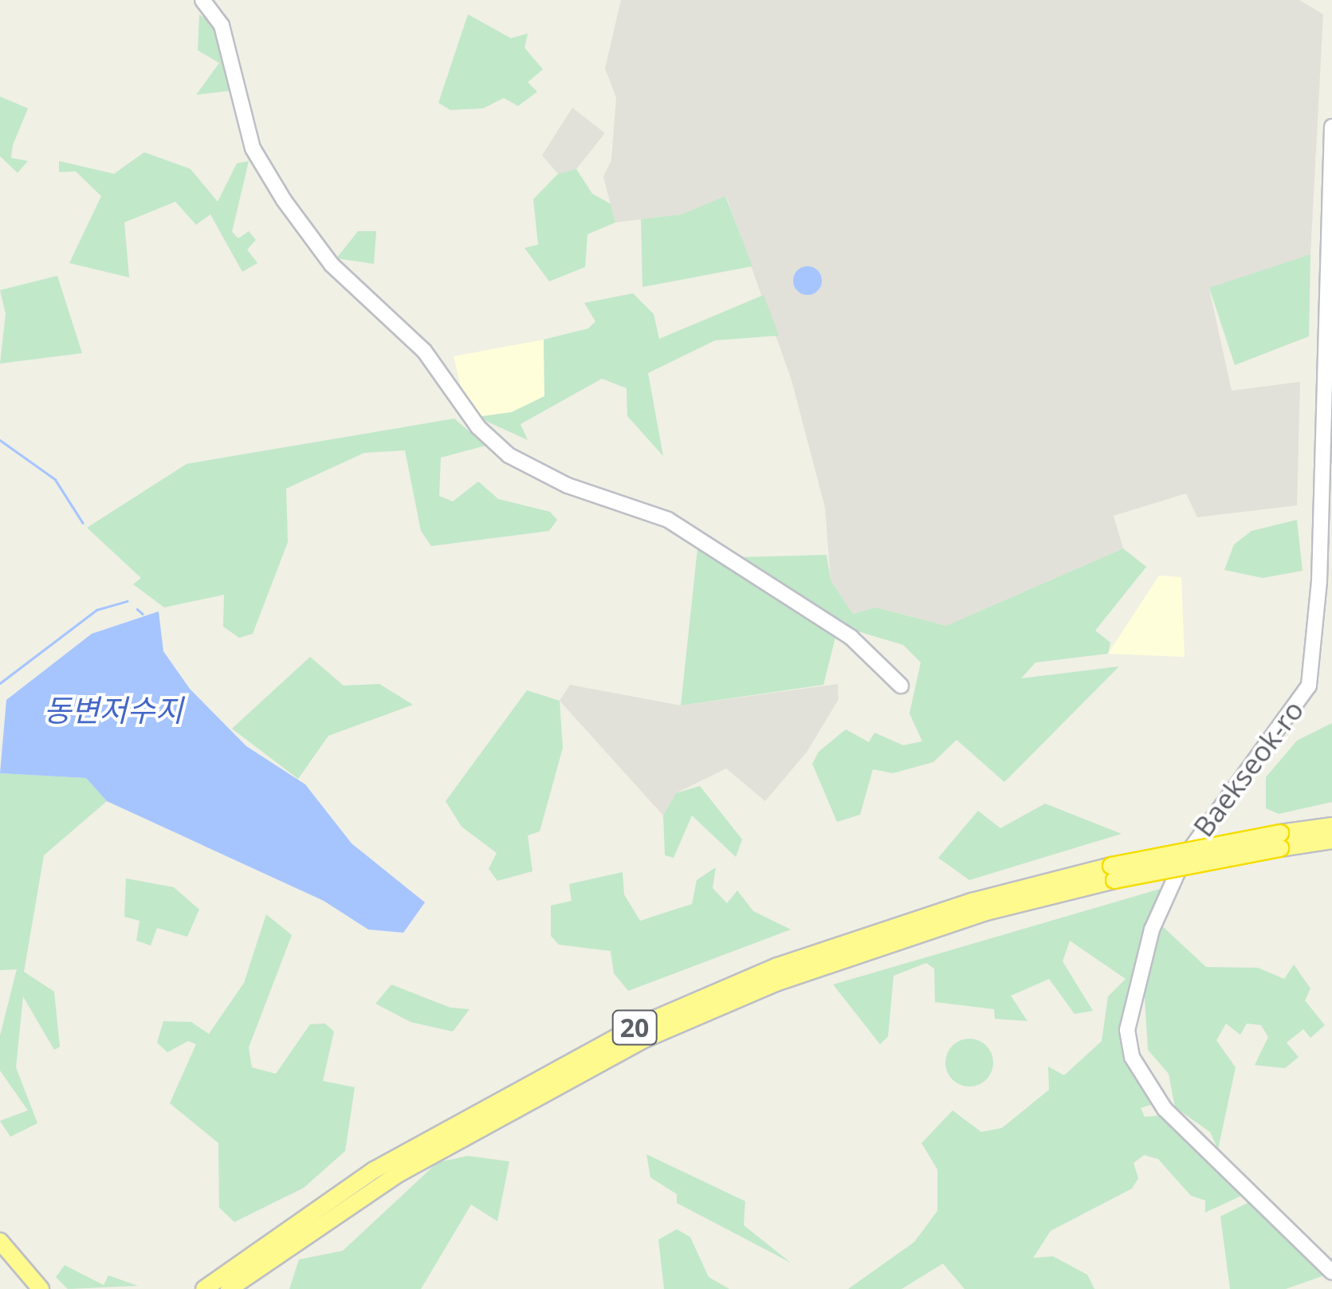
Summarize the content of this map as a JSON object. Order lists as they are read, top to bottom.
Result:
{
  "streets": {
    "highway": ["20"],
    "street": ["Baekseok-ro"]
  },
  "water": ["동변저수지"]
}
